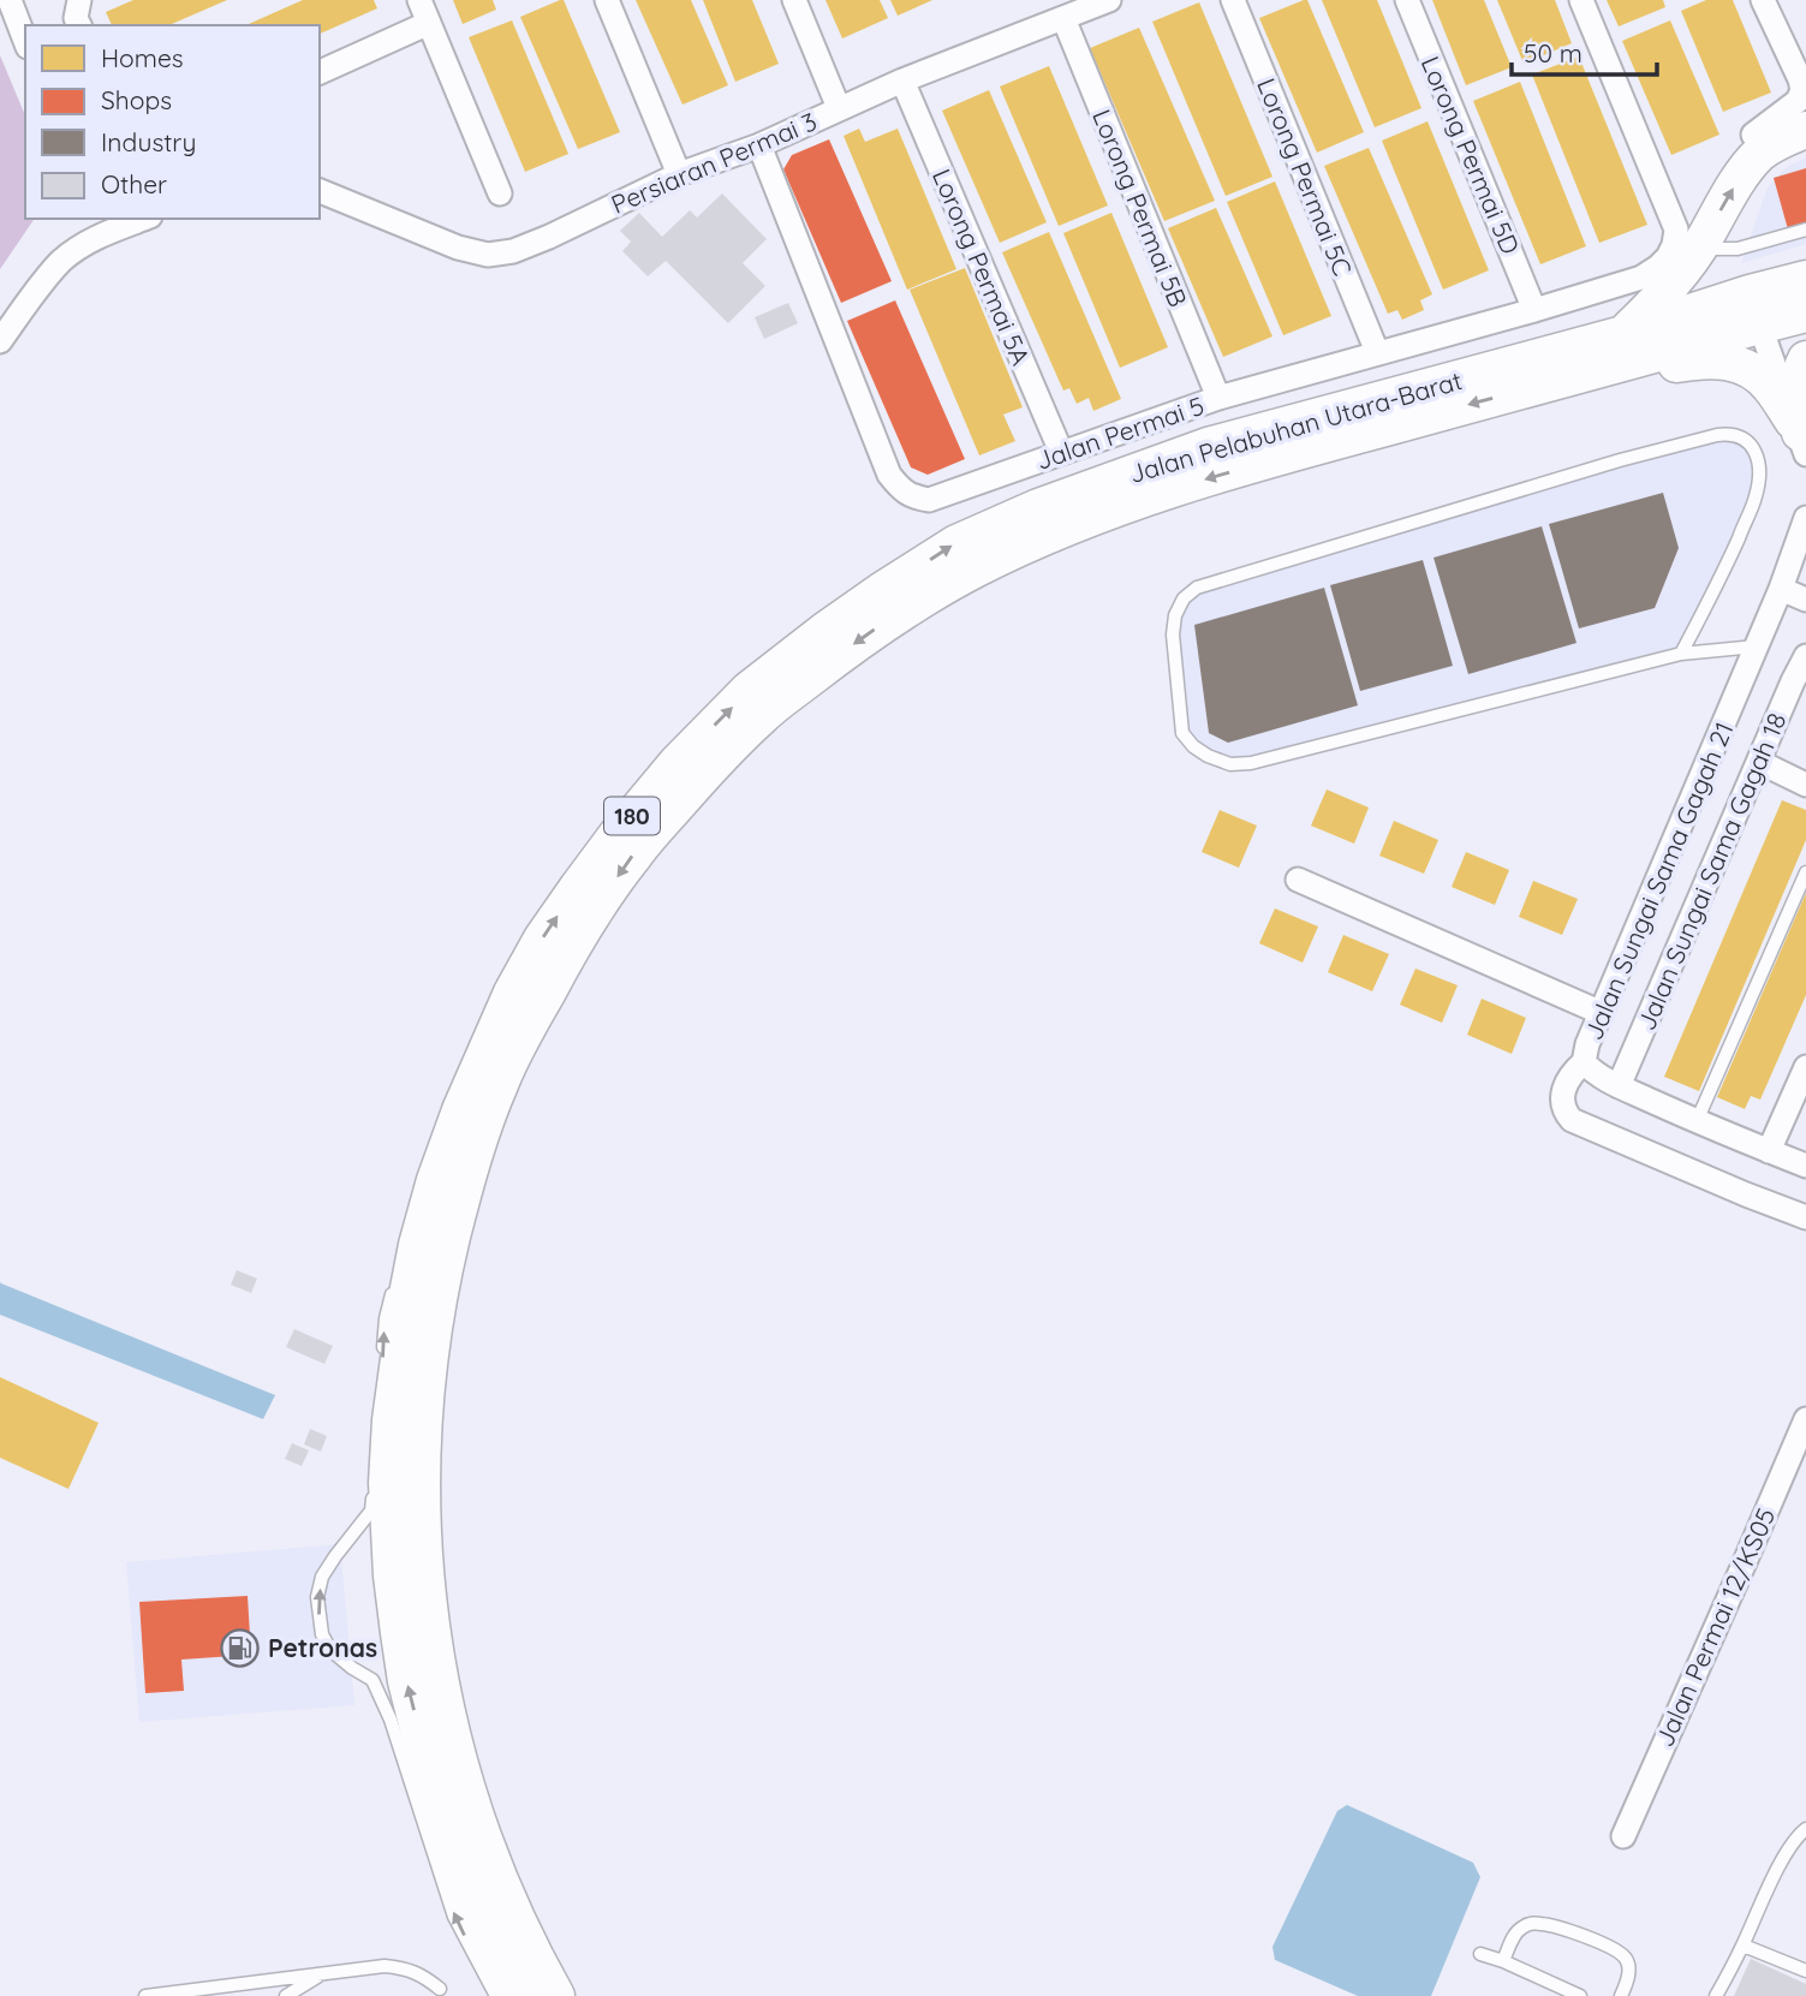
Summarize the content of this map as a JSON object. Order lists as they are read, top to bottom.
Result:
{
  "streets": {
    "main road": ["Jalan Pelabuhan Utara-Barat", "180"],
    "street": [
      "Lorong Permai 5D",
      "Persiaran Permai 3",
      "Lorong Permai 5C",
      "Lorong Permai 5B",
      "Lorong Permai 5A",
      "Jalan Permai 5",
      "Jalan Sungai Sama Gagah 18",
      "Jalan Sungai Sama Gagah 21",
      "Jalan Permai 12/KS05"
    ]
  },
  "crossings": [
    ["Lorong Permai 5D", "Jalan Permai 5"],
    ["Persiaran Permai 3", "Lorong Permai 5B"],
    ["Persiaran Permai 3", "Lorong Permai 5A"],
    ["Persiaran Permai 3", "Jalan Permai 5"],
    ["Lorong Permai 5C", "Jalan Permai 5"],
    ["Lorong Permai 5B", "Jalan Permai 5"],
    ["Lorong Permai 5A", "Jalan Permai 5"],
    ["Jalan Sungai Sama Gagah 18", "Jalan Sungai Sama Gagah 21"]
  ],
  "places": {
    "fuel station": ["Petronas"]
  },
  "legend": [
    "Homes",
    "Shops",
    "Industry",
    "Other"
  ],
  "scale_bar": "50 m"
}
